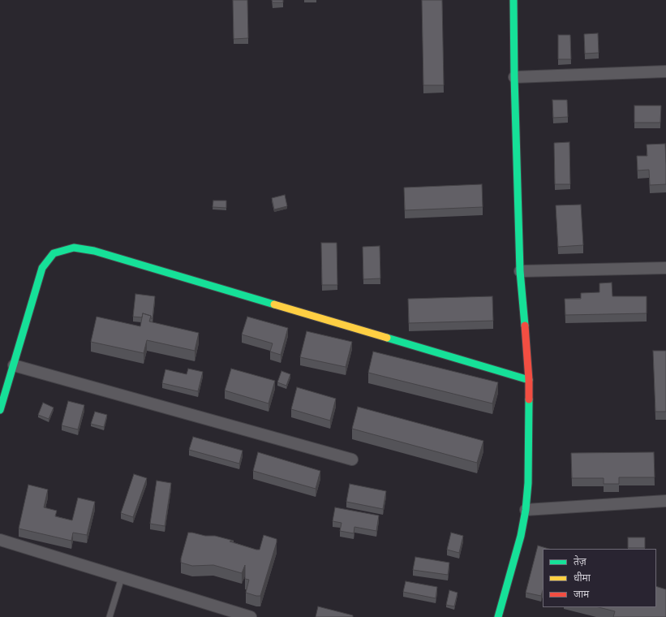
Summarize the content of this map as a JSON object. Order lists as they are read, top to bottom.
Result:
{
  "legend": ["तेज़", "धीमा", "जाम"]
}
